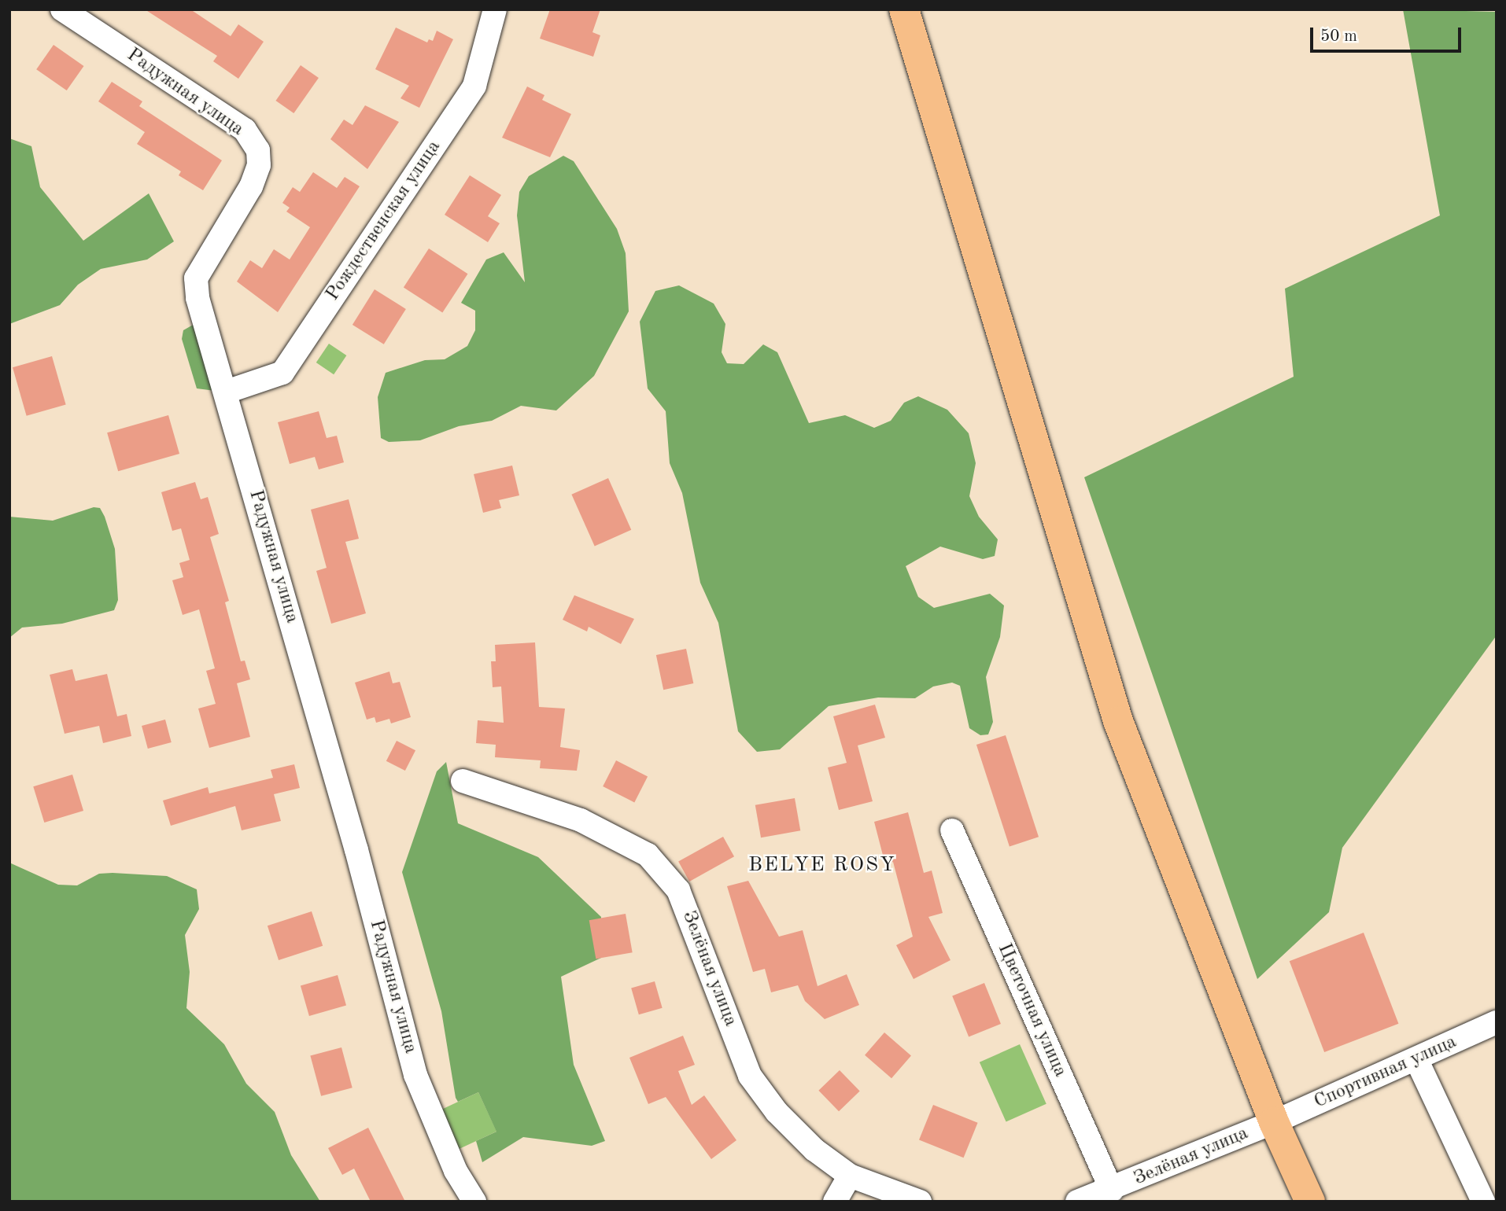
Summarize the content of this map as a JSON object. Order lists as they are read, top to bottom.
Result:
{
  "streets": {
    "street": [
      "Радужная улица",
      "Рождественская улица",
      "Зелёная улица",
      "Цветочная улица",
      "Спортивная улица"
    ]
  },
  "crossings": [
    ["Радужная улица", "Рождественская улица"],
    ["Зелёная улица", "Цветочная улица"],
    ["Зелёная улица", "Спортивная улица"]
  ],
  "districts": ["BELYE ROSY"],
  "scale_bar": "50 m"
}
